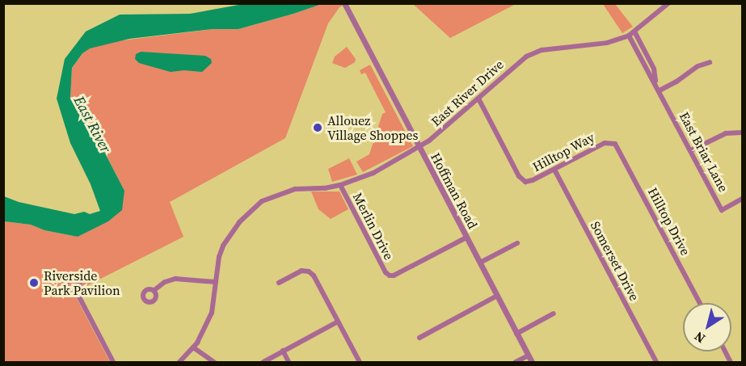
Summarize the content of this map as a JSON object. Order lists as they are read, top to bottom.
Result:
{
  "streets": {
    "street": [
      "East River Drive",
      "Hilltop Way",
      "East Briar Lane",
      "Hoffman Road",
      "Hilltop Drive",
      "Merlin Drive",
      "Somerset Drive"
    ]
  },
  "crossings": [
    ["East River Drive", "Hilltop Way"],
    ["East River Drive", "East Briar Lane"],
    ["East River Drive", "Hoffman Road"],
    ["East River Drive", "Merlin Drive"],
    ["Hilltop Way", "Hilltop Drive"],
    ["Hilltop Way", "Somerset Drive"],
    ["Hoffman Road", "Merlin Drive"]
  ],
  "water": ["East River"],
  "places": ["Allouez Village Shoppes", "Riverside Park Pavilion"],
  "north": "bottom left"
}
